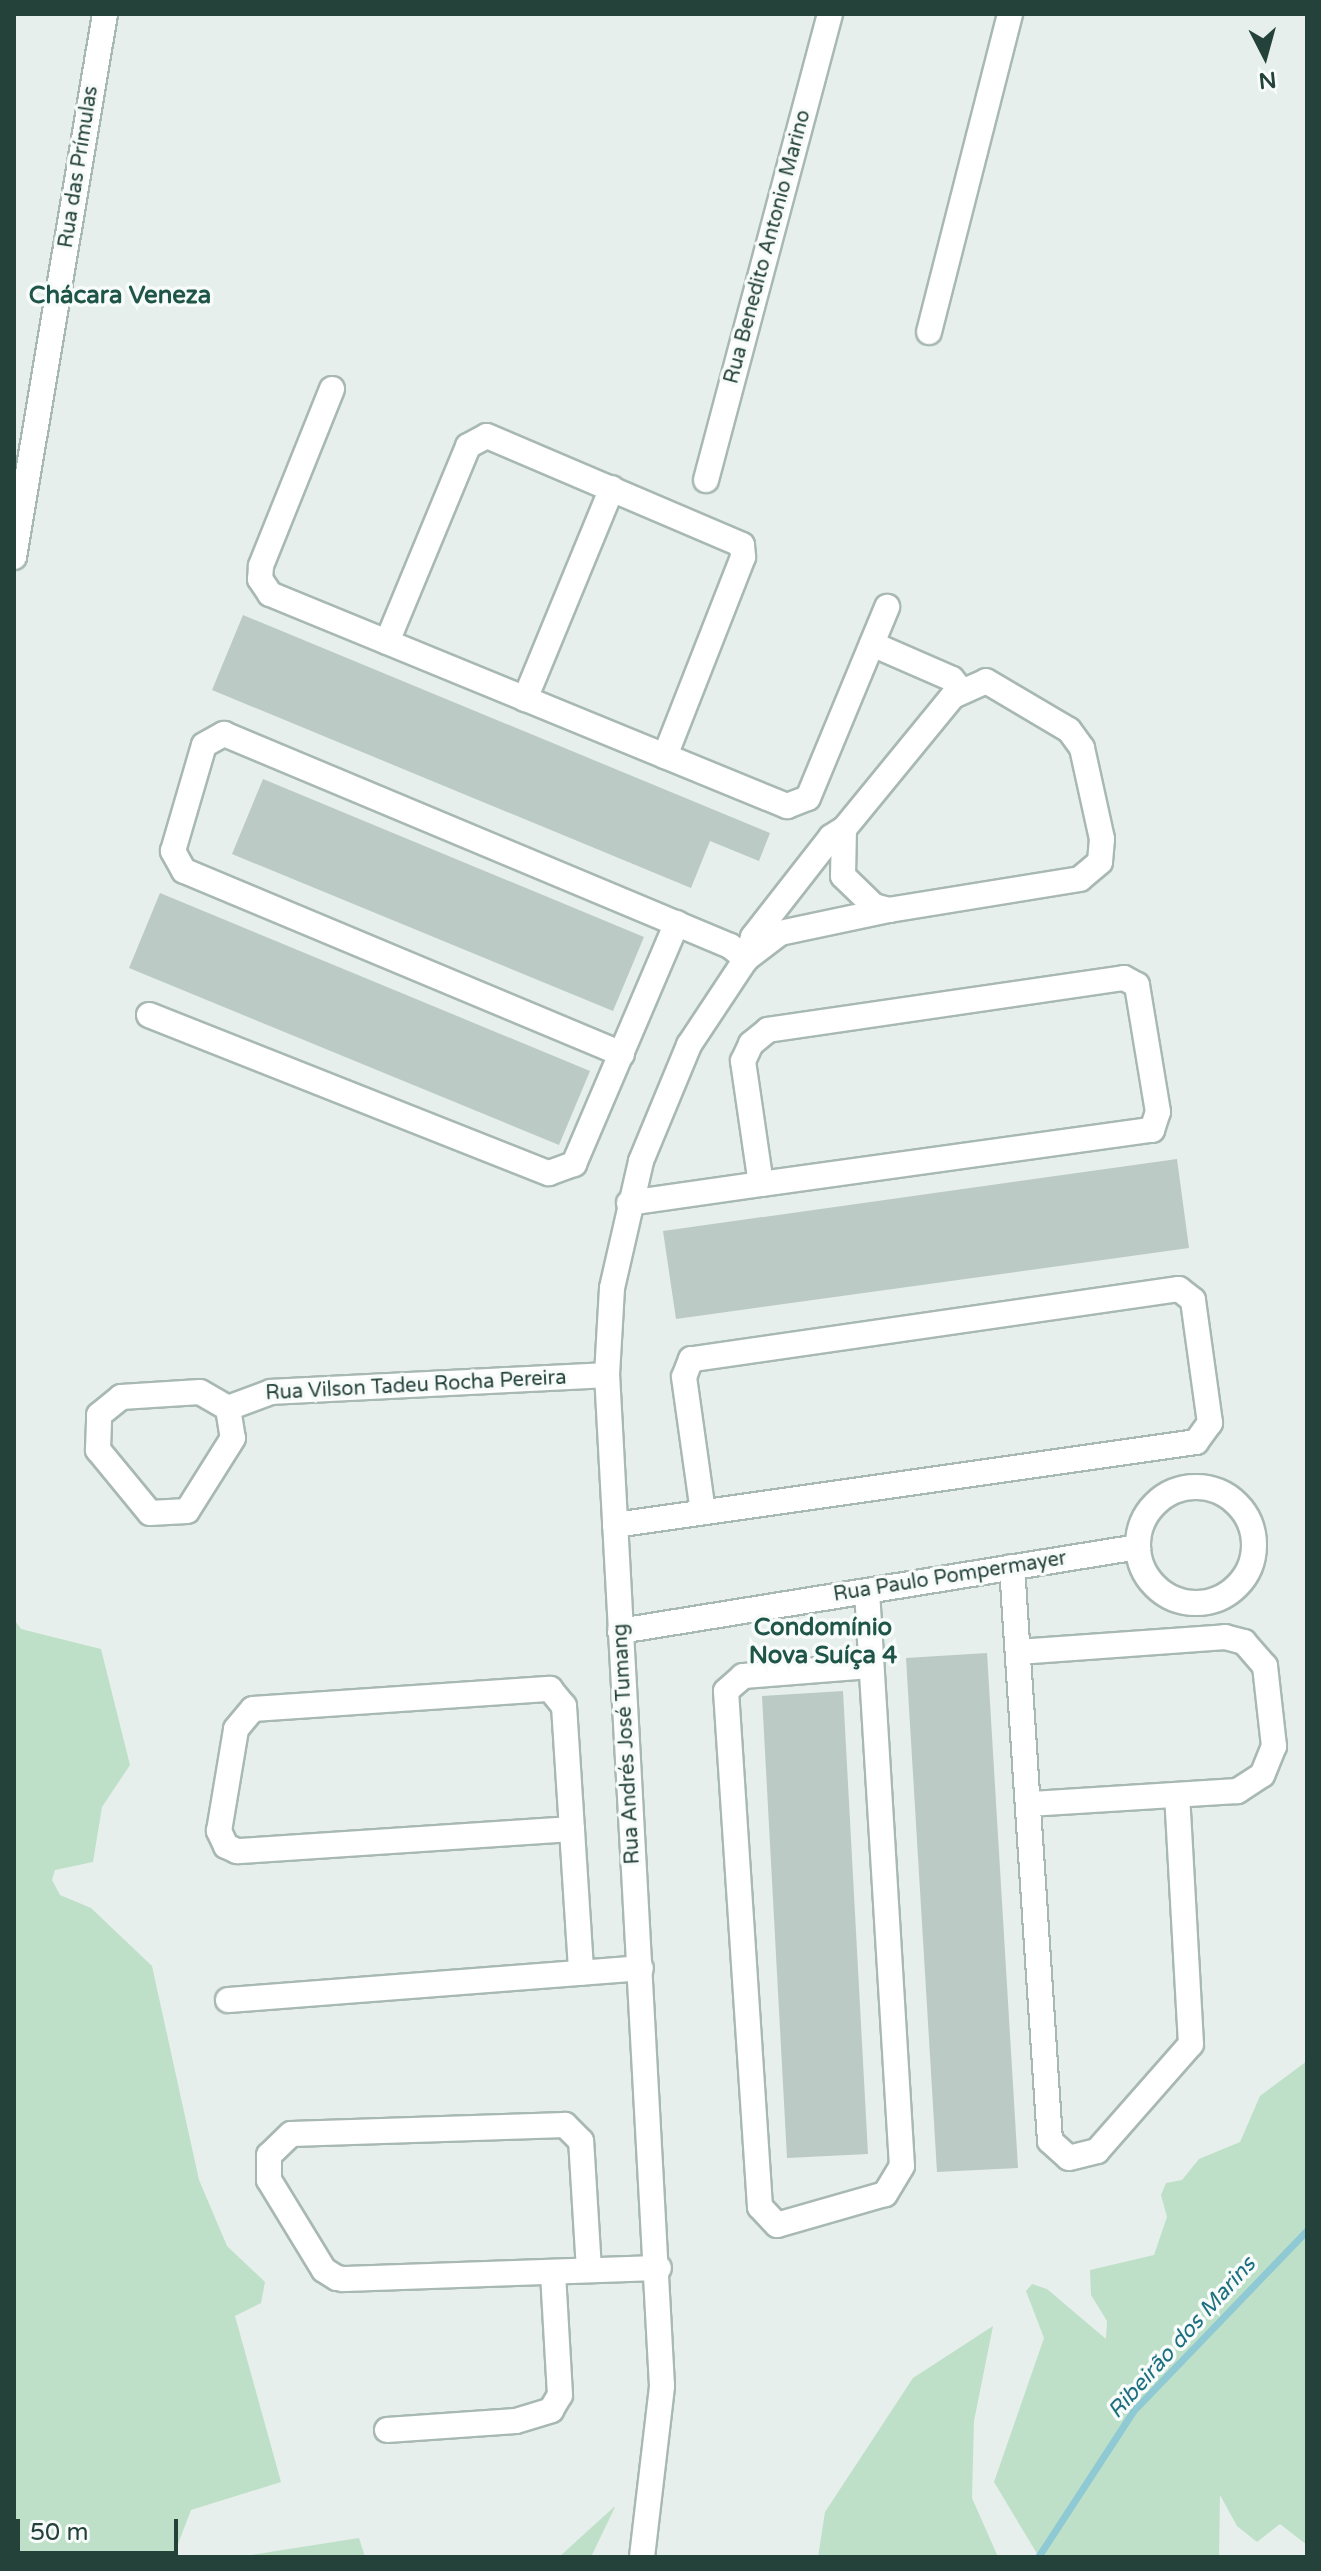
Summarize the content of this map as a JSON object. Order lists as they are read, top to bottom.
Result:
{
  "streets": {
    "street": [
      "Rua das Prímulas",
      "Rua Benedito Antonio Marino",
      "Rua Vilson Tadeu Rocha Pereira",
      "Rua Paulo Pompermayer",
      "Rua Andrés José Tumang"
    ]
  },
  "crossings": [
    ["Rua Vilson Tadeu Rocha Pereira", "Rua Andrés José Tumang"],
    ["Rua Paulo Pompermayer", "Rua Andrés José Tumang"]
  ],
  "districts": ["Chácara Veneza", "Condomínio Nova Suíça 4"],
  "water": ["Ribeirão dos Marins"],
  "scale_bar": "50 m",
  "north": "bottom"
}
